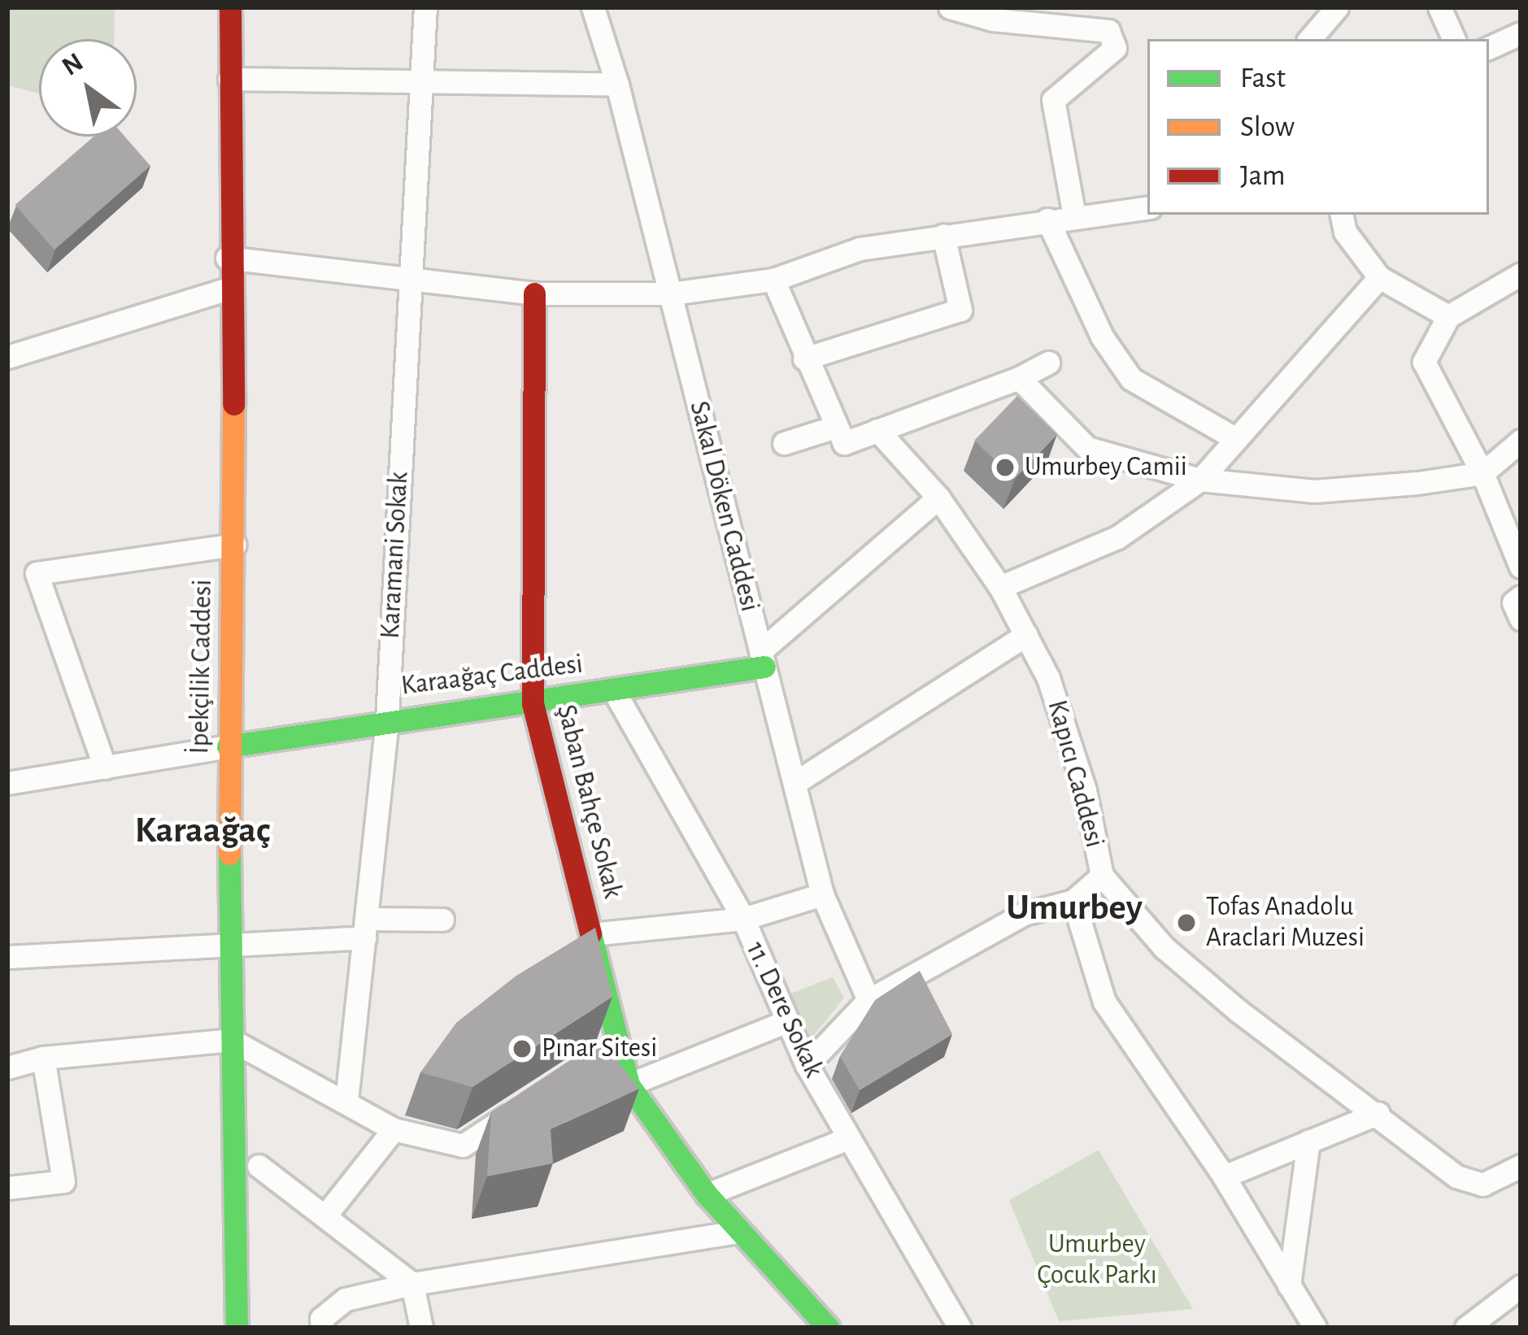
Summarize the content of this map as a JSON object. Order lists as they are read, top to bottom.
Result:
{
  "streets": {
    "main road": ["İpekçilik Caddesi", "Karaağaç Caddesi", "Şaban Bahçe Sokak"],
    "street": [
      "Sakal Döken Caddesi",
      "Karamani Sokak",
      "Kapıcı Caddesi",
      "11. Dere Sokak"
    ]
  },
  "crossings": [
    ["Sakal Döken Caddesi", "Karaağaç Caddesi"],
    ["Karamani Sokak", "Karaağaç Caddesi"],
    ["İpekçilik Caddesi", "Karaağaç Caddesi"],
    ["Karaağaç Caddesi", "Şaban Bahçe Sokak"],
    ["Karaağaç Caddesi", "11. Dere Sokak"]
  ],
  "districts": ["Karaağaç", "Umurbey"],
  "parks": ["Umurbey Çocuk Parkı"],
  "places": ["Umurbey Camii", "Tofas Anadolu Araclari Muzesi", "Pınar Sitesi"],
  "legend": ["Fast", "Slow", "Jam"],
  "north": "top left"
}
